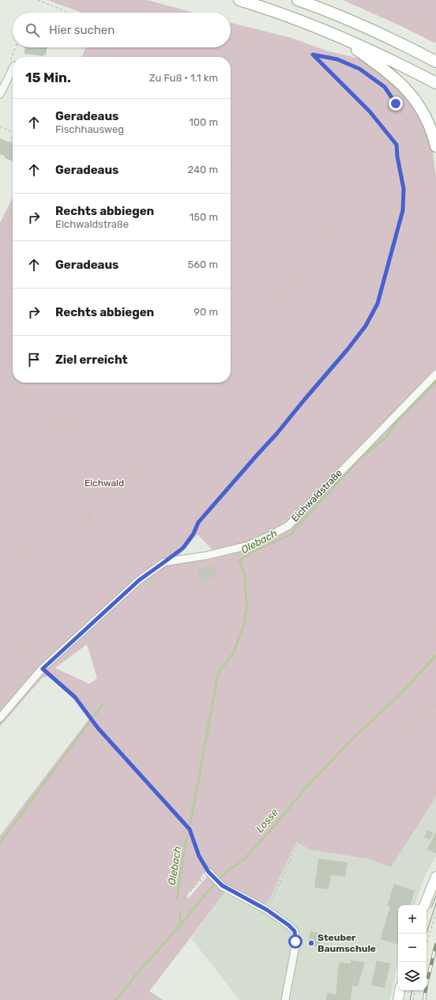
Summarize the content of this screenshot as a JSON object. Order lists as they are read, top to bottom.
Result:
{
  "streets": {
    "street": ["Eichwaldstraße"]
  },
  "water": ["Olebach", "Losse"],
  "parks": ["Eichwald"],
  "places": ["Steuber Baumschule"],
  "page": {
    "search": "Hier suchen",
    "heading": ["15 Min.", "Zu Fuß · 1.1 km"],
    "list": [
      ["Geradeaus", "Fischhausweg", "100 m"],
      ["Geradeaus", "240 m"],
      ["Rechts abbiegen", "Eichwaldstraße", "150 m"],
      ["Geradeaus", "560 m"],
      ["Rechts abbiegen", "90 m"],
      "Ziel erreicht"
    ],
    "map_buttons": ["+", "−"]
  }
}
